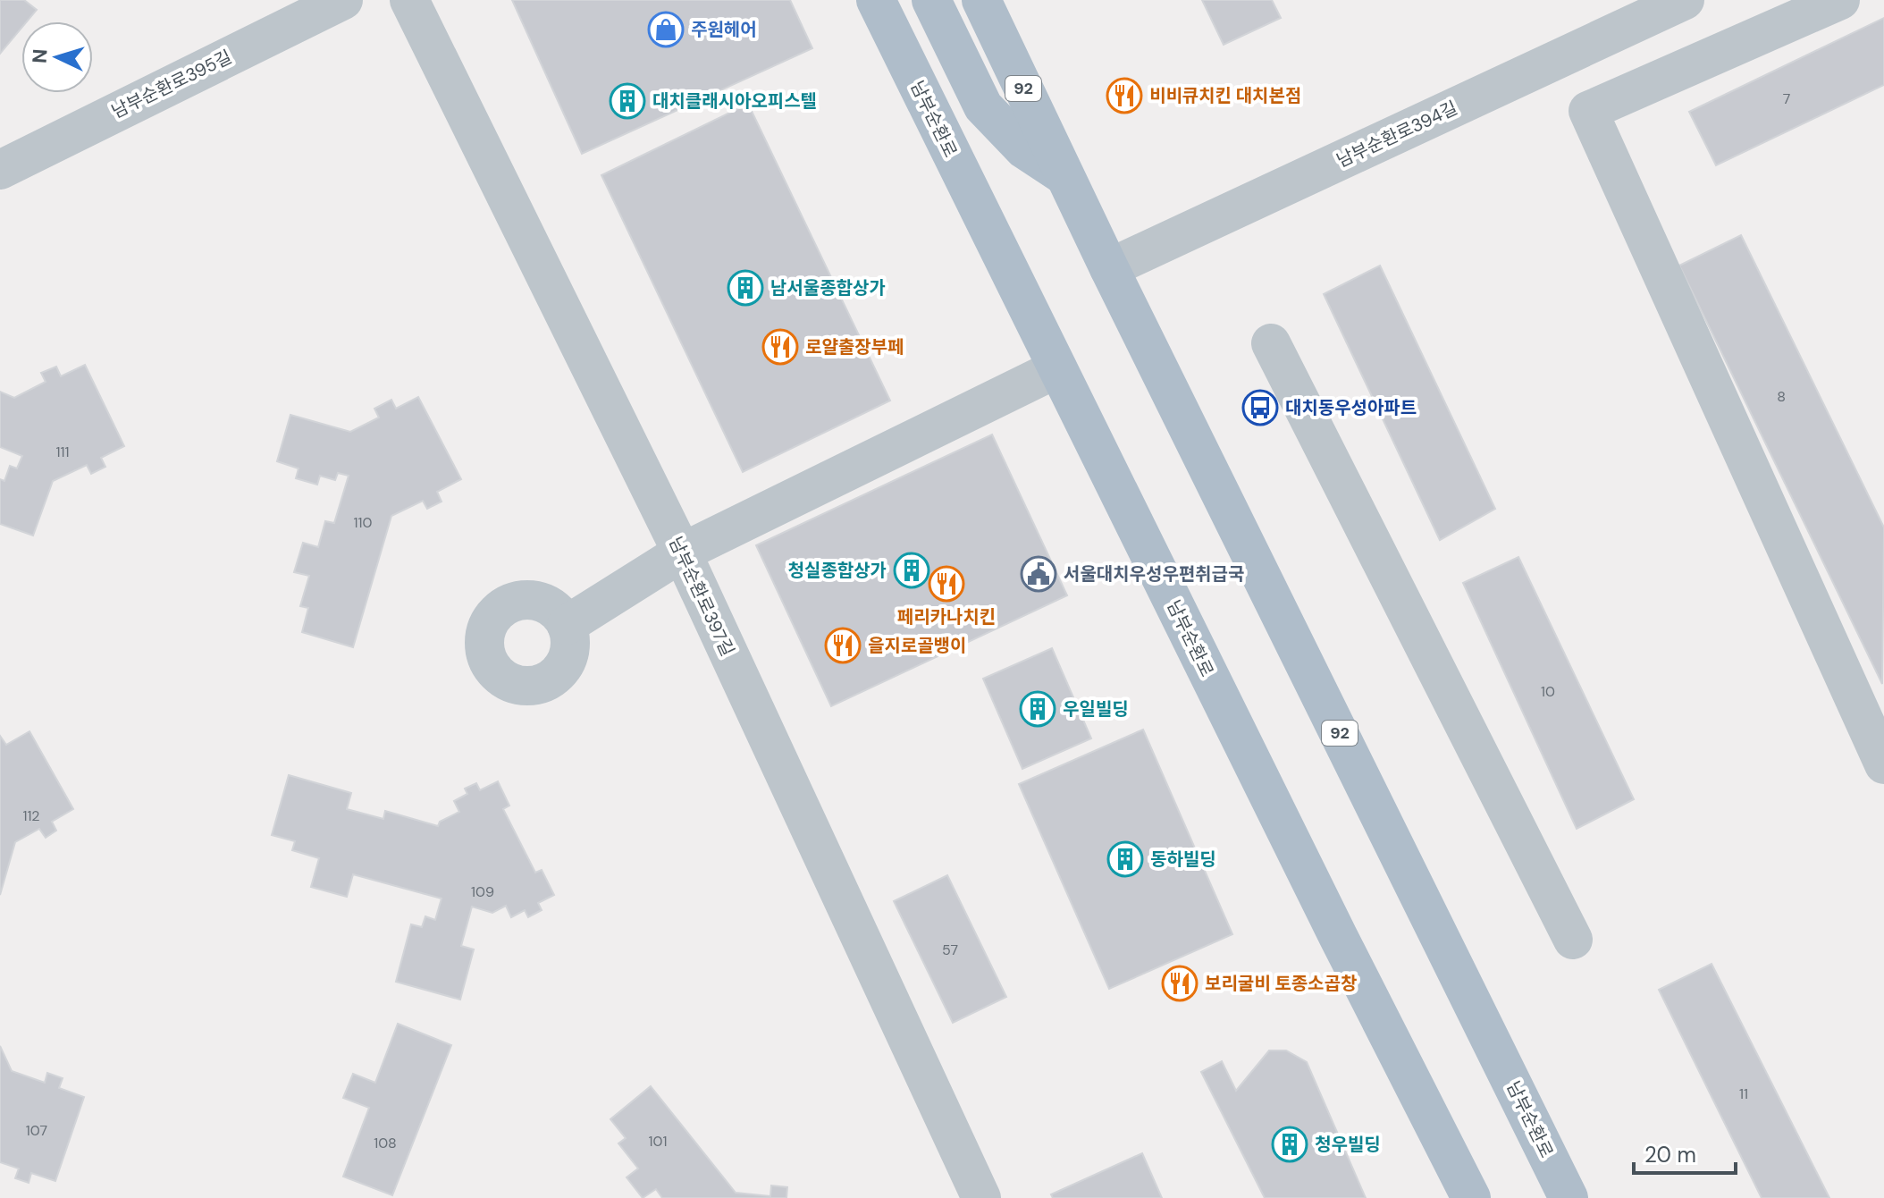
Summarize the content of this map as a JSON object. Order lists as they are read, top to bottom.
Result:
{
  "streets": {
    "main road": ["92", "남부순환로"],
    "street": ["남부순환로395길", "남부순환로394길", "남부순환로397길"]
  },
  "crossings": [
    ["남부순환로", "남부순환로394길"]
  ],
  "places": {
    "shop": ["주원헤어"],
    "restaurant": [
      "비비큐치킨 대치본점",
      "로얄출장부페",
      "페리카나치킨",
      "을지로골뱅이",
      "보리굴비 토종소곱창"
    ],
    "building": [
      "대치클래시아오피스텔",
      "남서울종합상가",
      "청실종합상가",
      "우일빌딩",
      "동하빌딩",
      "청우빌딩"
    ],
    "bus stop": ["대치동우성아파트"],
    "public building": ["서울대치우성우편취급국"]
  },
  "house_numbers": [
    "7",
    "8",
    "111",
    "110",
    "10",
    "112",
    "109",
    "57",
    "11",
    "107",
    "101",
    "108"
  ],
  "scale_bar": "20 m",
  "north": "left"
}
